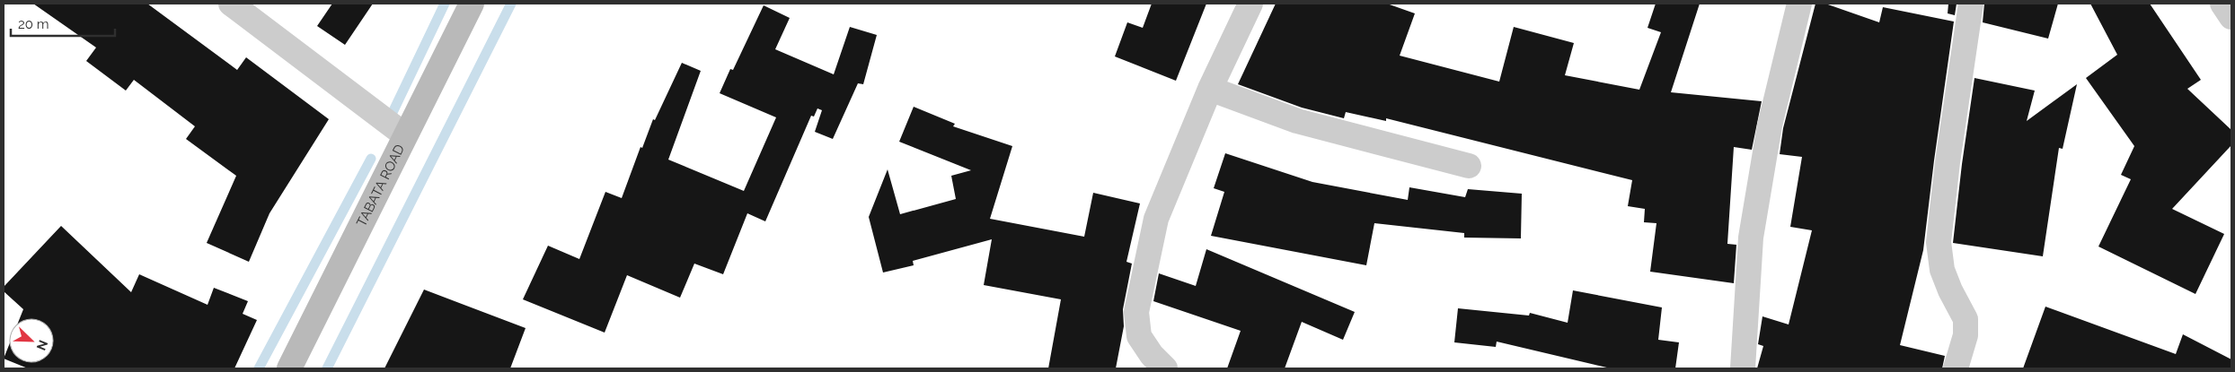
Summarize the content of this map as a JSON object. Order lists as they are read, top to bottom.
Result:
{
  "streets": {
    "main road": ["TABATA ROAD"]
  },
  "scale_bar": "20 m",
  "north": "bottom right"
}
